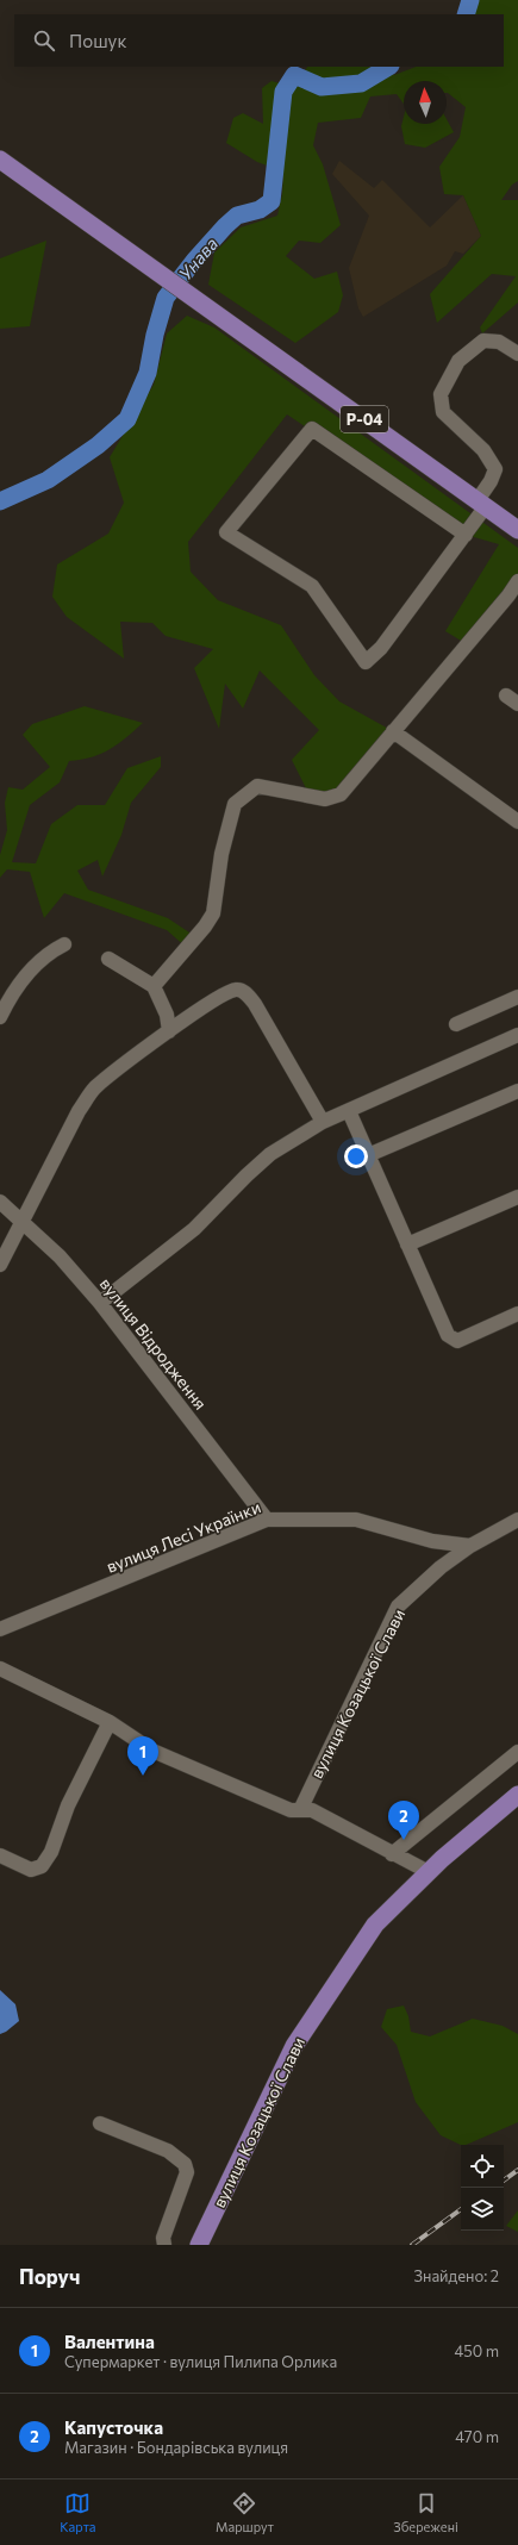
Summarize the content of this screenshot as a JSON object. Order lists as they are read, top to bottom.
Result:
{
  "streets": {
    "main road": ["Р-04", "вулиця Козацької Слави"],
    "street": ["вулиця Відродження", "вулиця Лесі Українки"]
  },
  "crossings": [
    ["вулиця Відродження", "вулиця Лесі Українки"],
    ["вулиця Лесі Українки", "вулиця Козацької Слави"]
  ],
  "water": ["Унава"],
  "north": "top",
  "page": {
    "search": "Пошук",
    "pins": ["1", "2"],
    "heading": ["Поруч", "Знайдено: 2"],
    "list": [
      {
        "mark": "1",
        "name": "Валентина",
        "note": "Супермаркет · вулиця Пилипа Орлика",
        "value": "450 m"
      },
      {
        "mark": "2",
        "name": "Капусточка",
        "note": "Магазин · Бондарівська вулиця",
        "value": "470 m"
      }
    ],
    "nav": ["Карта", "Маршрут", "Збережені"]
  }
}
